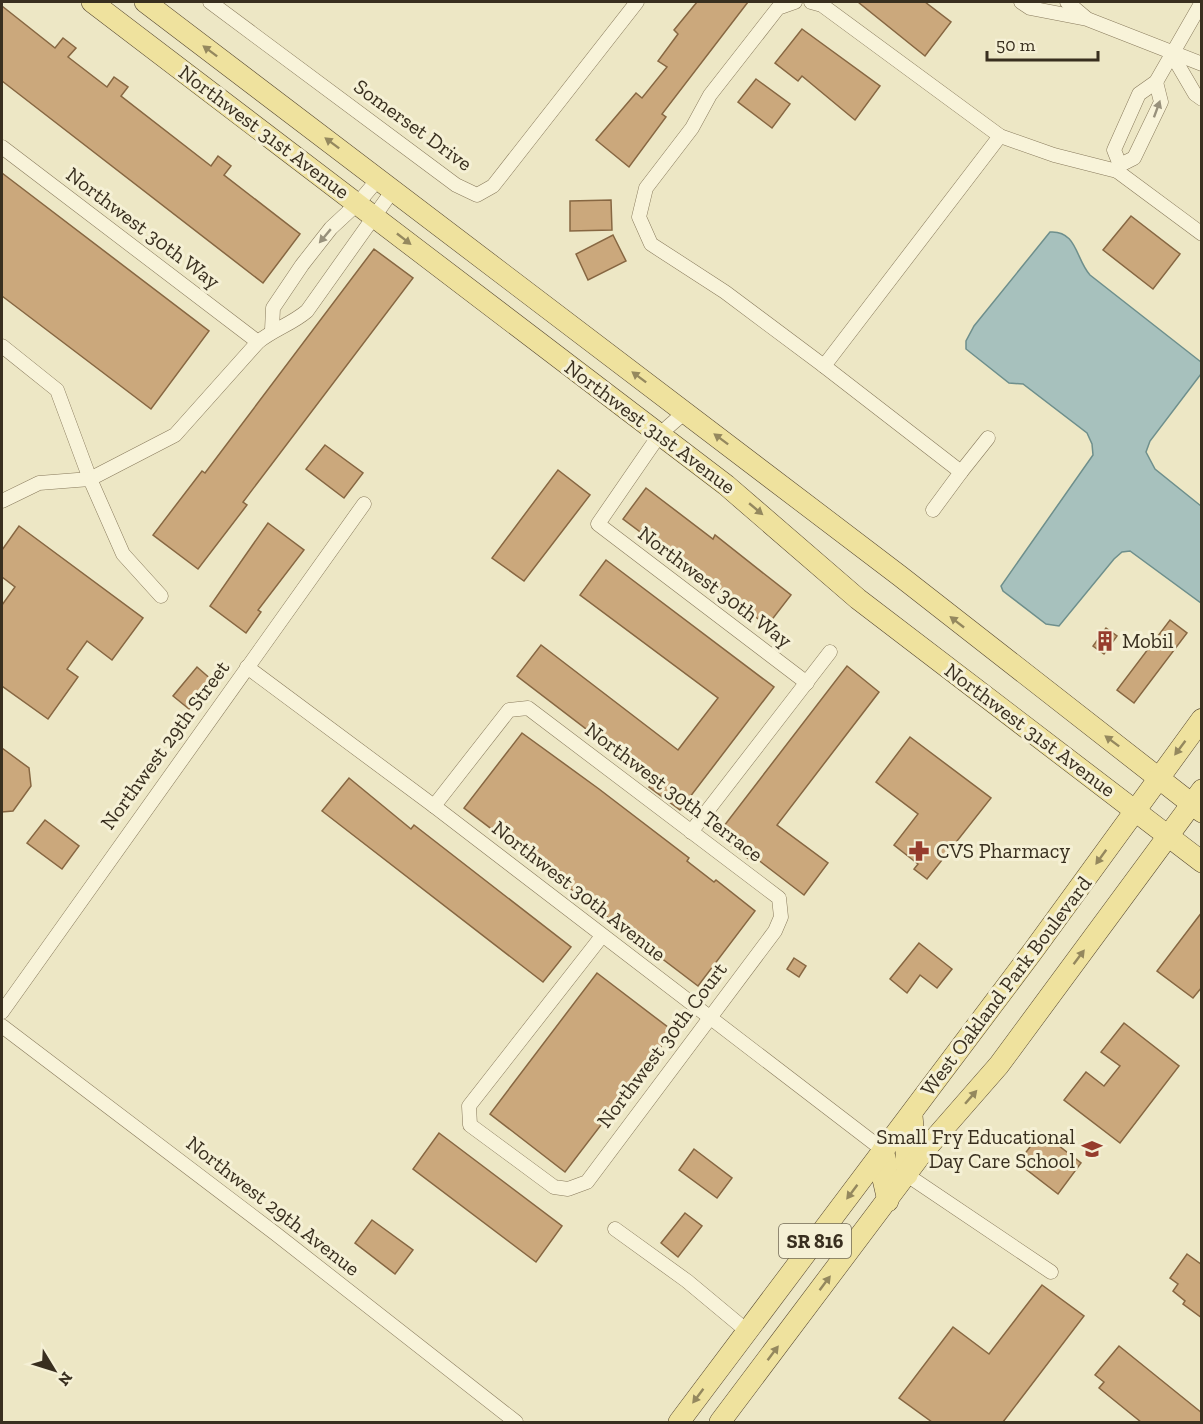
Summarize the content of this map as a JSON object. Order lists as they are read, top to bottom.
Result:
{
  "streets": {
    "main road": ["Northwest 31st Avenue", "West Oakland Park Boulevard", "SR 816"],
    "street": [
      "Somerset Drive",
      "Northwest 30th Way",
      "Northwest 29th Street",
      "Northwest 30th Terrace",
      "Northwest 30th Avenue",
      "Northwest 30th Court",
      "Northwest 29th Avenue"
    ]
  },
  "crossings": [
    ["Northwest 31st Avenue", "Northwest 30th Way"],
    ["Northwest 31st Avenue", "West Oakland Park Boulevard"],
    ["Northwest 29th Street", "Northwest 30th Avenue"],
    ["Northwest 30th Terrace", "Northwest 30th Avenue"],
    ["Northwest 30th Terrace", "Northwest 30th Court"],
    ["Northwest 30th Avenue", "West Oakland Park Boulevard"],
    ["Northwest 30th Avenue", "Northwest 30th Court"]
  ],
  "places": {
    "building": ["Mobil"],
    "pharmacy": ["CVS Pharmacy"],
    "school or university": ["Small Fry Educational Day Care School"]
  },
  "scale_bar": "50 m",
  "north": "bottom right"
}
